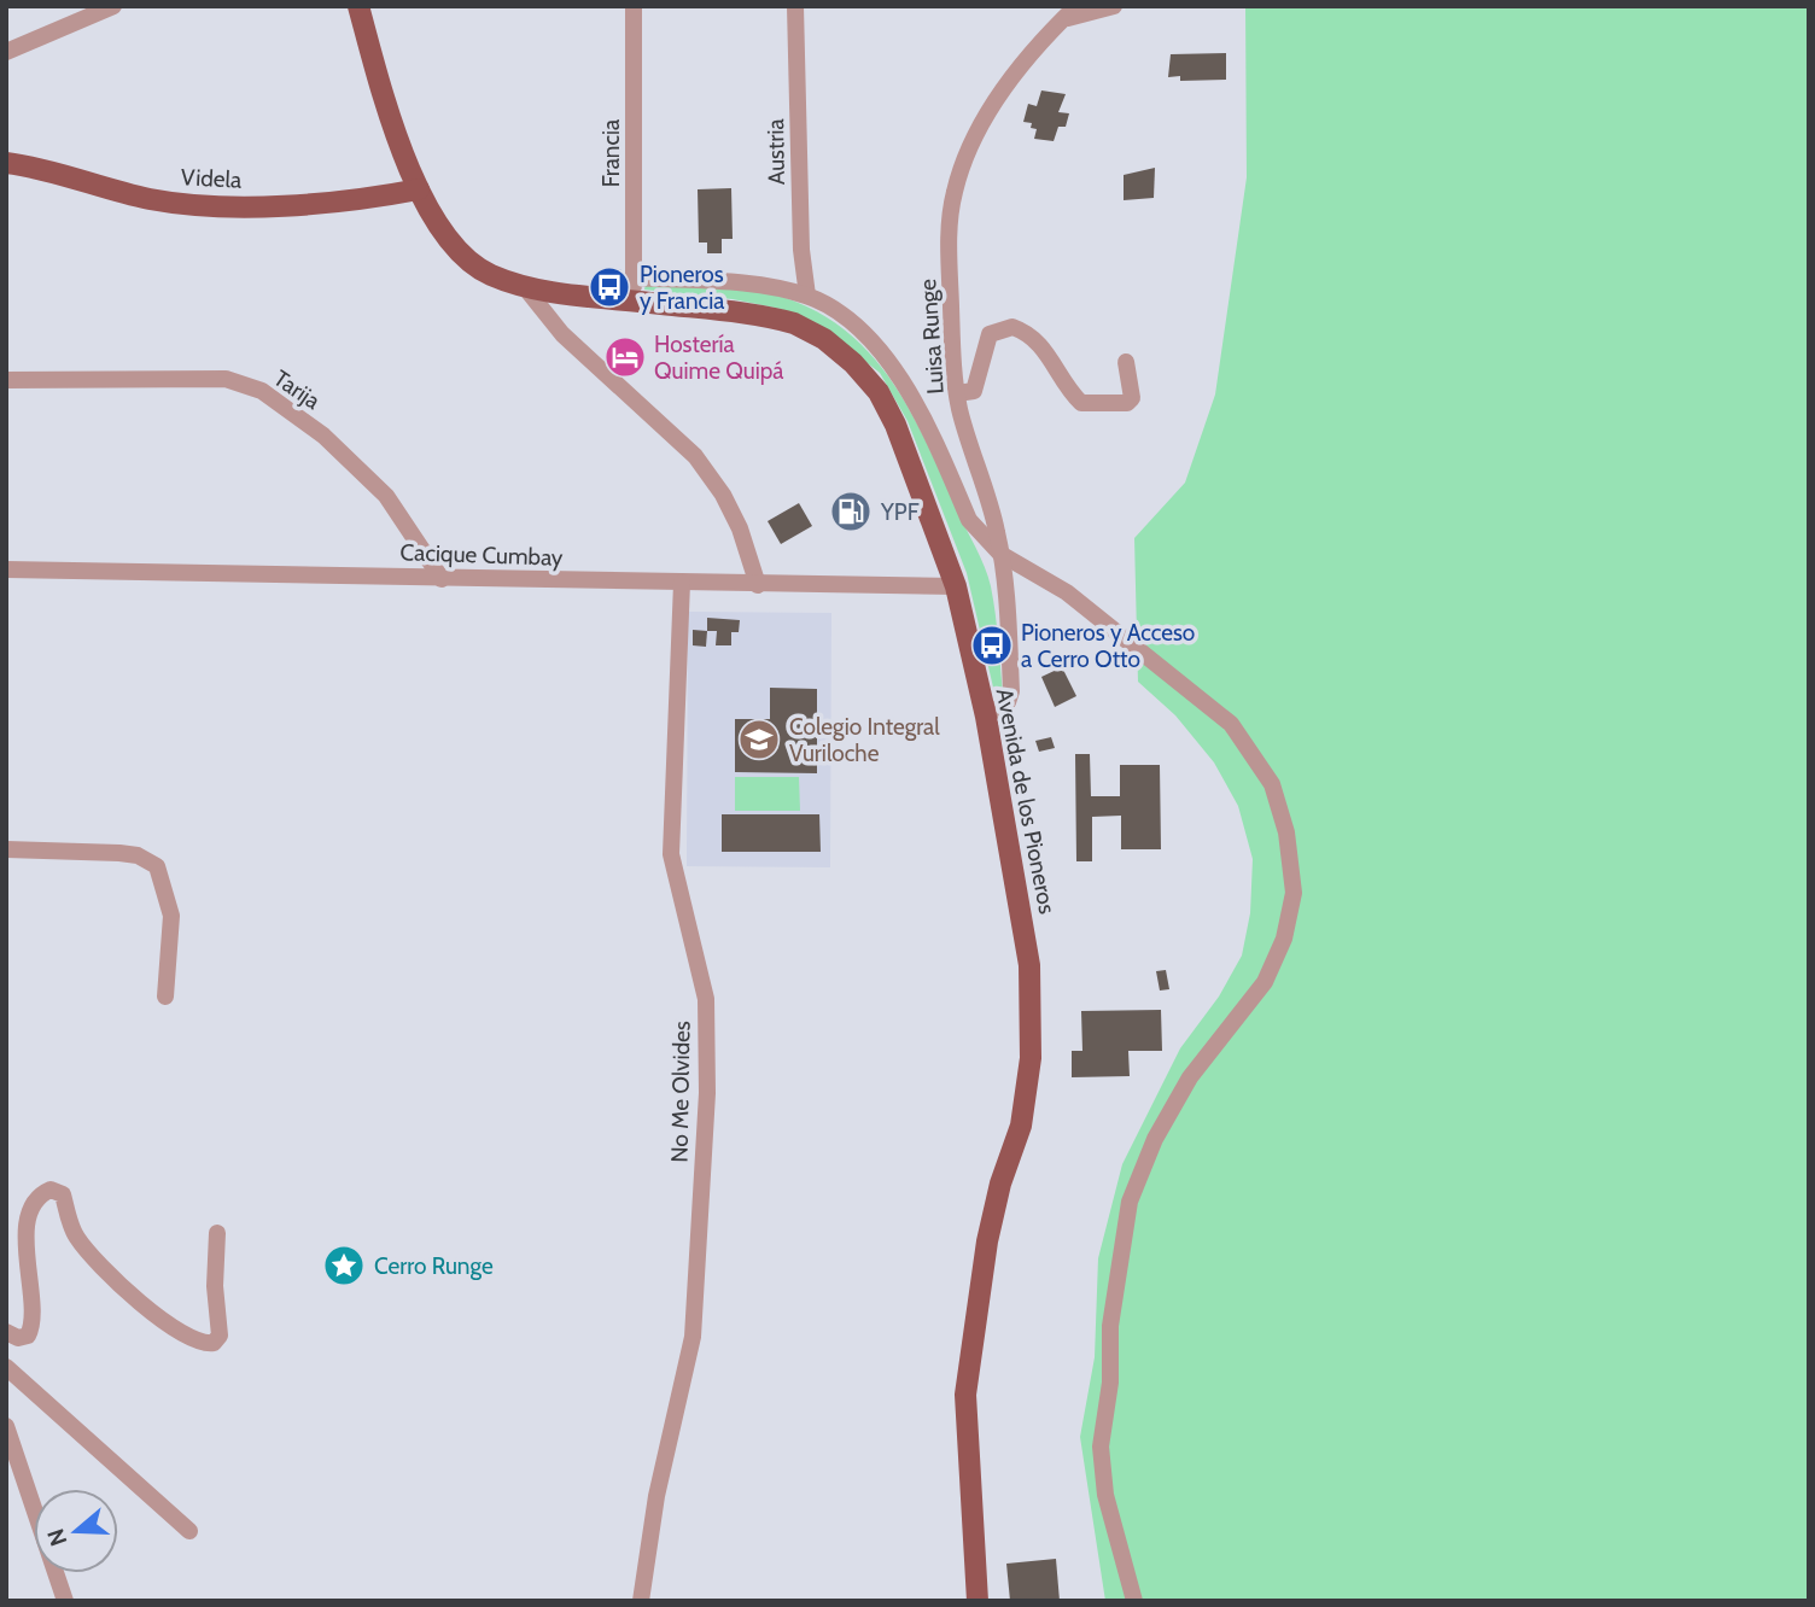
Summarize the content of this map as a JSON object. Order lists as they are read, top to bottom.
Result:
{
  "streets": {
    "main road": ["Videla", "Avenida de los Pioneros"],
    "street": [
      "Austria",
      "Francia",
      "Luisa Runge",
      "Tarija",
      "Cacique Cumbay",
      "No Me Olvides"
    ]
  },
  "crossings": [
    ["Francia", "Avenida de los Pioneros"],
    ["Videla", "Avenida de los Pioneros"],
    ["Luisa Runge", "Avenida de los Pioneros"],
    ["Tarija", "Cacique Cumbay"],
    ["Cacique Cumbay", "Avenida de los Pioneros"],
    ["Cacique Cumbay", "No Me Olvides"]
  ],
  "places": {
    "bus stop": ["Pioneros y Francia", "Pioneros y Acceso a Cerro Otto"],
    "hotel": ["Hostería Quime Quipá"],
    "fuel station": ["YPF"],
    "school or university": ["Colegio Integral Vuriloche"],
    "place": ["Cerro Runge"]
  },
  "north": "left"
}
